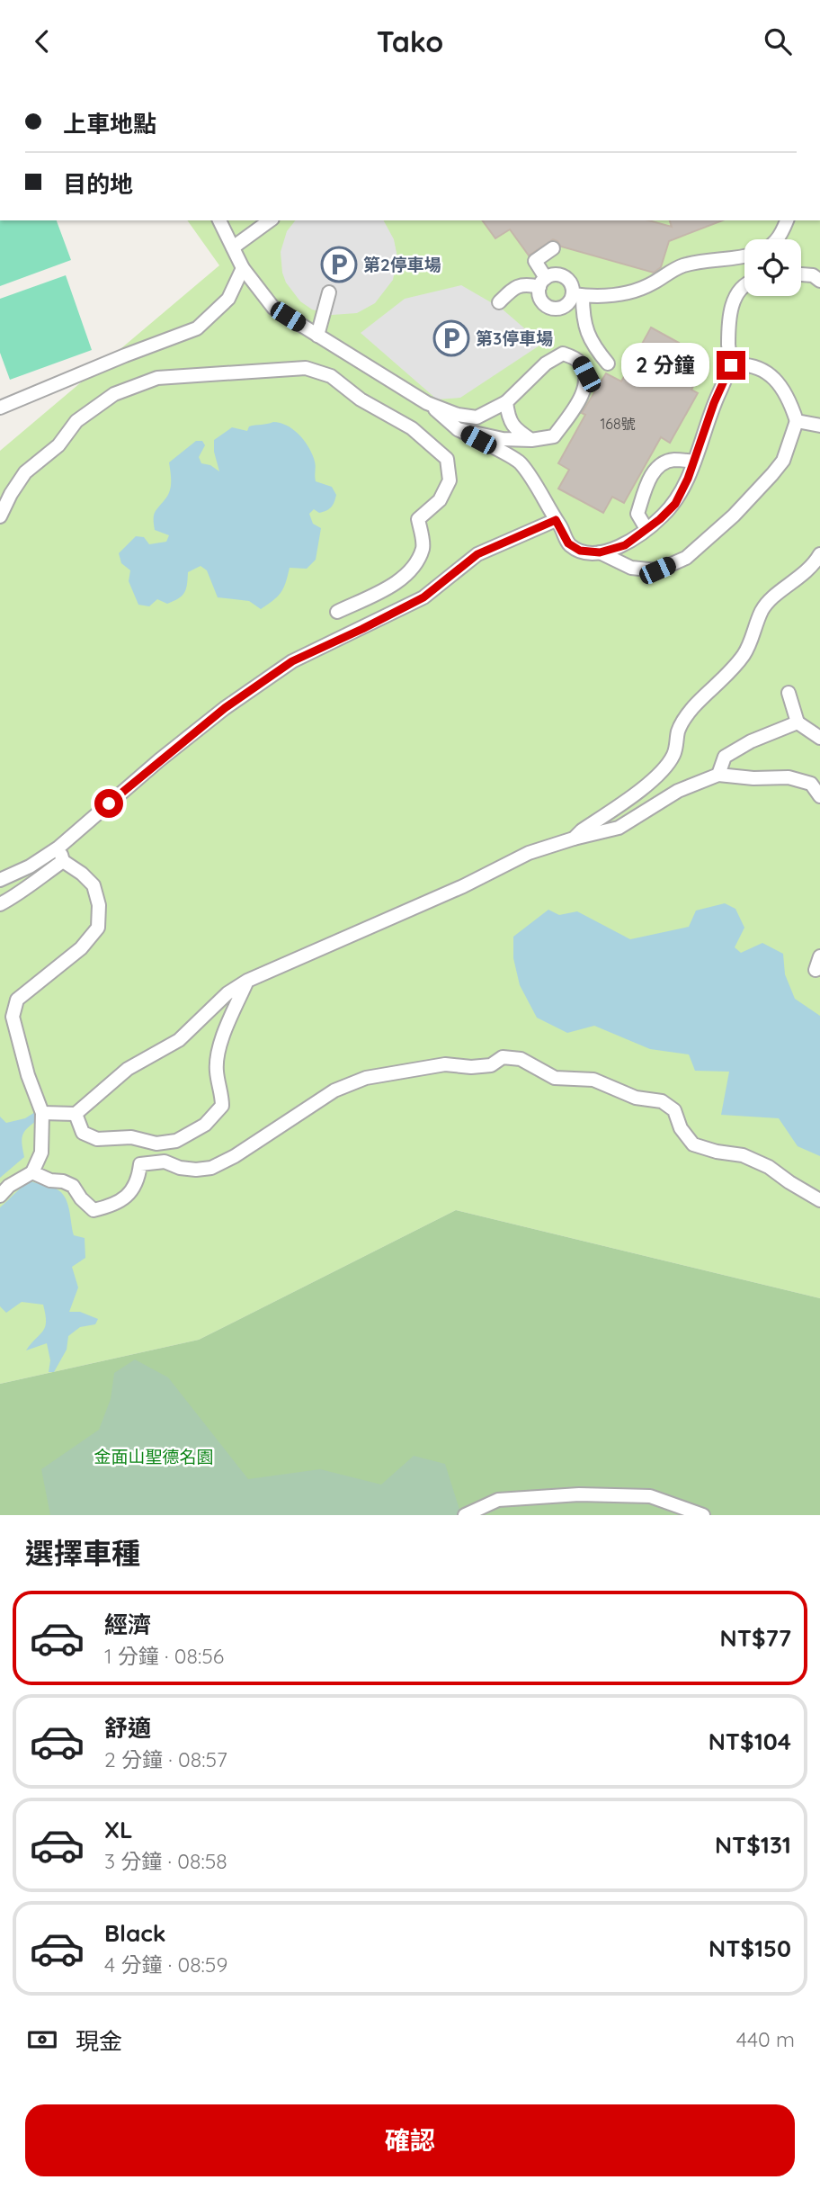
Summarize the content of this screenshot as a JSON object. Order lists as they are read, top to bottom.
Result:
{
  "parks": ["金面山聖德名園"],
  "places": {
    "parking": ["第2停車場", "第3停車場"]
  },
  "house_numbers": ["168號"],
  "page": {
    "header": "Tako",
    "banner": ["上車地點", "目的地"],
    "bubble": "2 分鐘",
    "heading": "選擇車種",
    "list": [
      {
        "name": "經濟",
        "note": "1 分鐘 · 08:56",
        "value": "NT$77"
      },
      {
        "name": "舒適",
        "note": "2 分鐘 · 08:57",
        "value": "NT$104"
      },
      {
        "name": "XL",
        "note": "3 分鐘 · 08:58",
        "value": "NT$131"
      },
      {
        "name": "Black",
        "note": "4 分鐘 · 08:59",
        "value": "NT$150"
      }
    ],
    "pay": ["現金", "440 m"],
    "buttons": "確認"
  }
}
